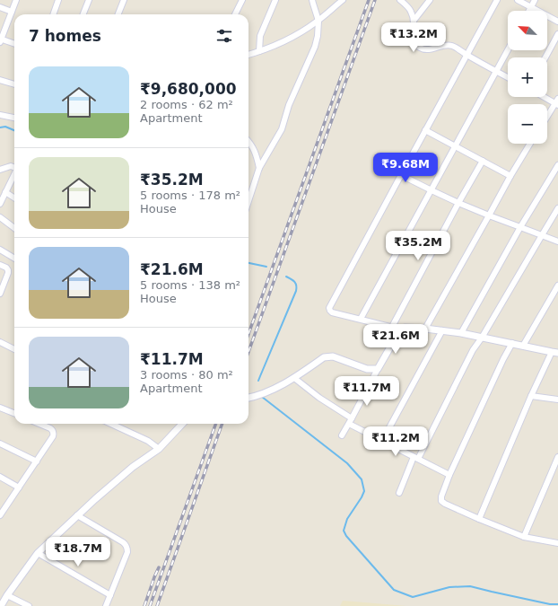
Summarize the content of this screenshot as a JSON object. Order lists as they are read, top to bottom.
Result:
{
  "north": "top left",
  "page": {
    "map_buttons": ["+", "−"],
    "heading": "7 homes",
    "price": [
      "₹13.2M",
      "₹9.68M",
      "₹35.2M",
      "₹21.6M",
      "₹11.7M",
      "₹11.2M",
      "₹18.7M"
    ],
    "list": [
      {
        "name": "₹9,680,000",
        "note": "2 rooms · 62 m² · Apartment"
      },
      {
        "name": "₹35.2M",
        "note": "5 rooms · 178 m² · House"
      },
      {
        "name": "₹21.6M",
        "note": "5 rooms · 138 m² · House"
      },
      {
        "name": "₹11.7M",
        "note": "3 rooms · 80 m² · Apartment"
      }
    ]
  }
}
